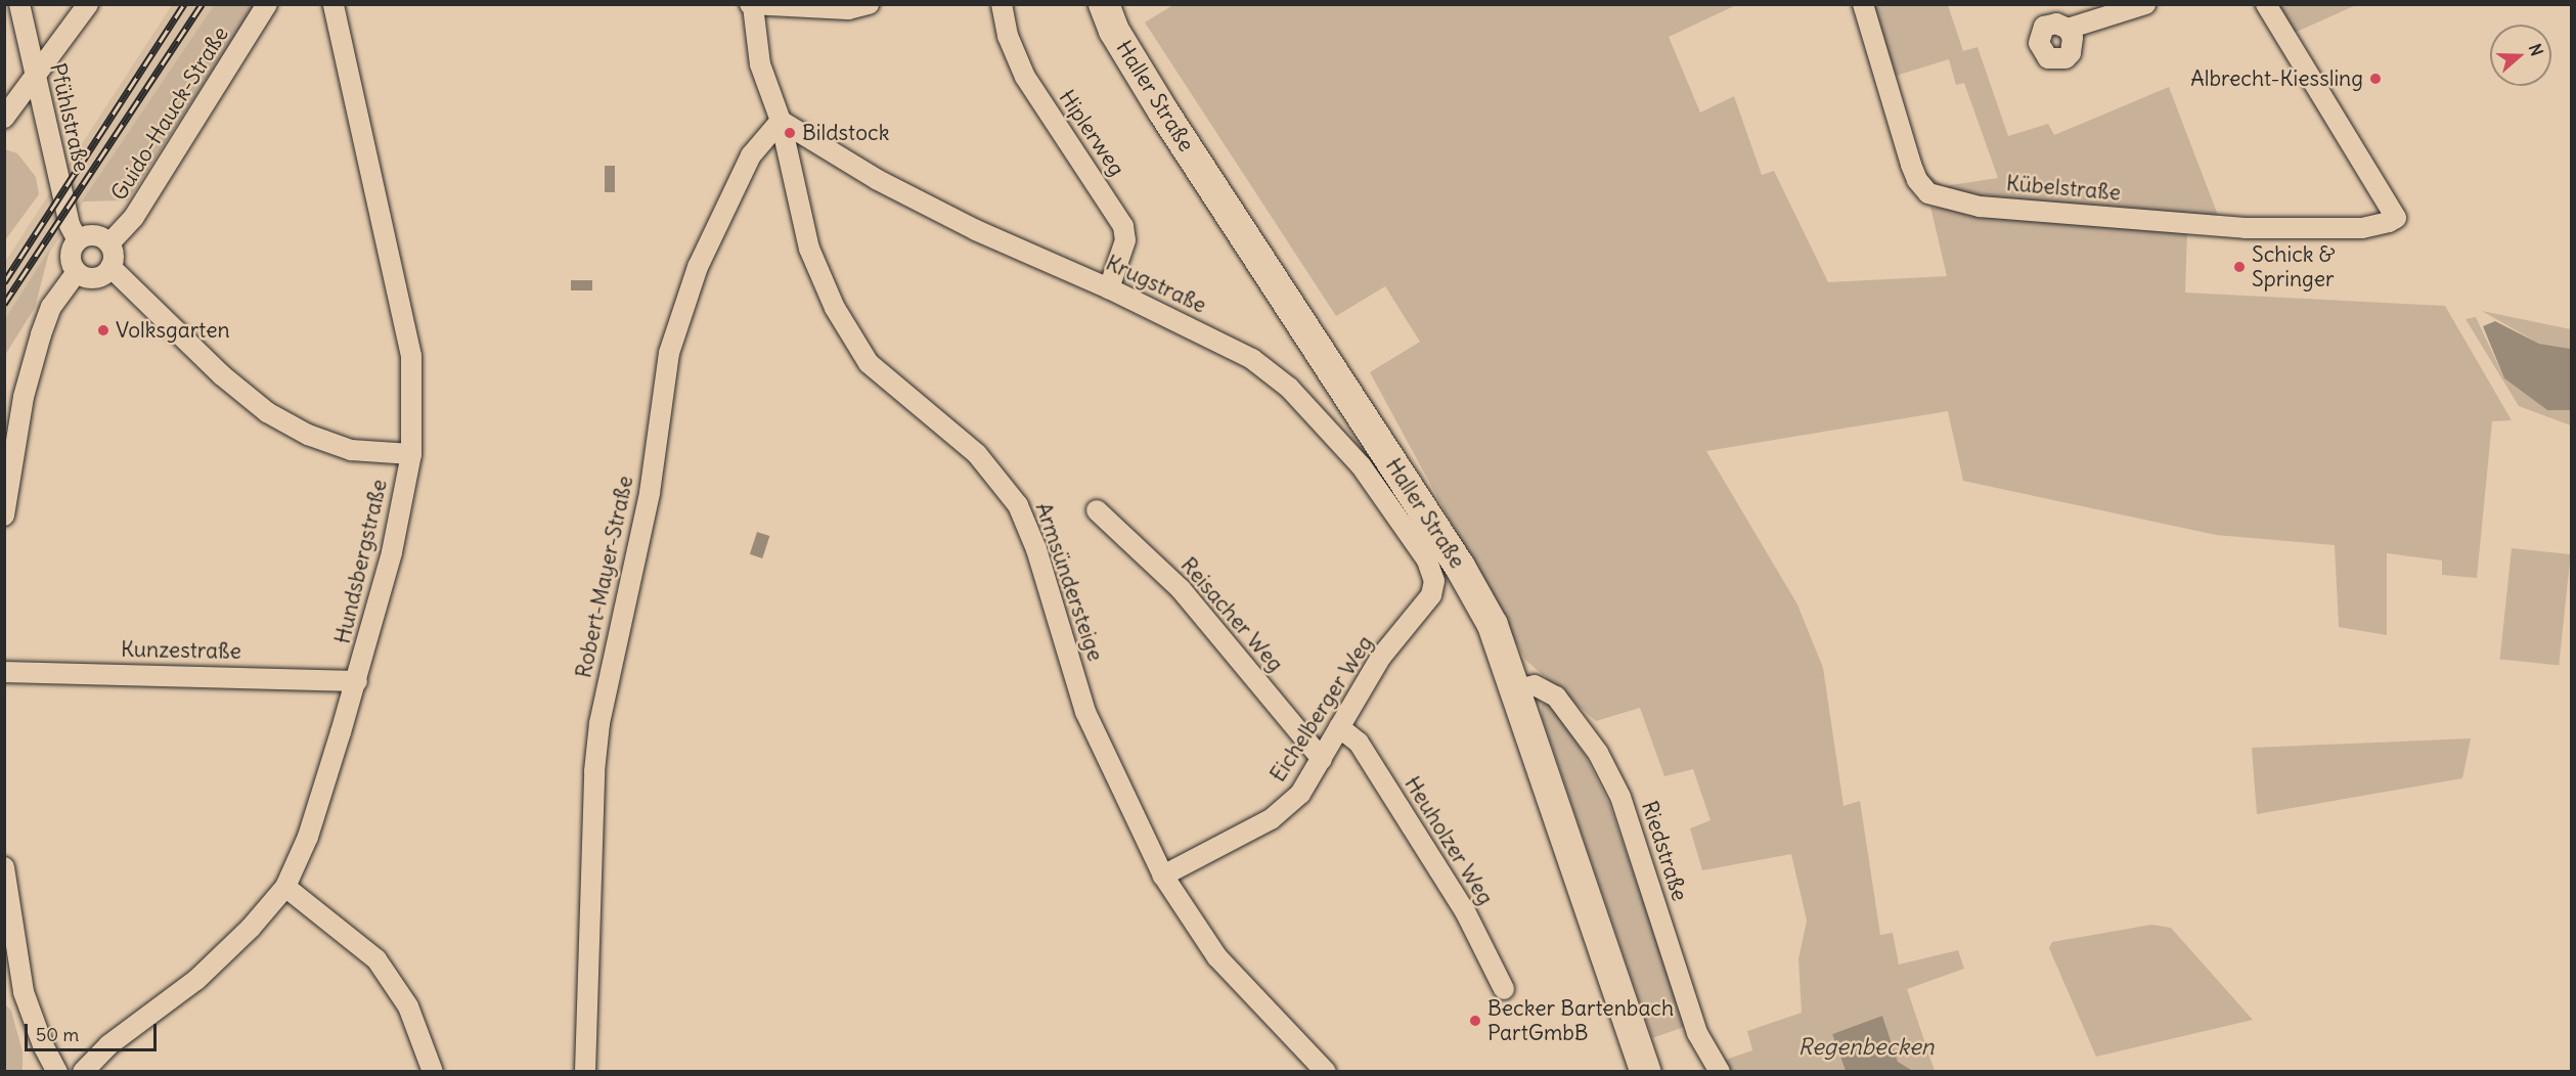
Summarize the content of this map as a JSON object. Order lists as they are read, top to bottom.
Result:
{
  "streets": {
    "main road": ["Haller Straße"],
    "street": [
      "Guido-Hauck-Straße",
      "Pfühlstraße",
      "Hiplerweg",
      "Kübelstraße",
      "Krugstraße",
      "Hundsbergstraße",
      "Robert-Mayer-Straße",
      "Armsündersteige",
      "Reisacher Weg",
      "Kunzestraße",
      "Eichelberger Weg",
      "Heuholzer Weg",
      "Riedstraße"
    ]
  },
  "crossings": [
    ["Haller Straße", "Riedstraße"],
    ["Guido-Hauck-Straße", "Pfühlstraße"],
    ["Hiplerweg", "Krugstraße"],
    ["Krugstraße", "Robert-Mayer-Straße"],
    ["Krugstraße", "Armsündersteige"],
    ["Krugstraße", "Eichelberger Weg"],
    ["Hundsbergstraße", "Kunzestraße"],
    ["Robert-Mayer-Straße", "Armsündersteige"],
    ["Armsündersteige", "Eichelberger Weg"],
    ["Reisacher Weg", "Eichelberger Weg"],
    ["Eichelberger Weg", "Heuholzer Weg"]
  ],
  "water": ["Regenbecken"],
  "places": [
    "Albrecht-Kiessling",
    "Bildstock",
    "Schick & Springer",
    "Volksgarten",
    "Becker Bartenbach PartGmbB"
  ],
  "scale_bar": "50 m",
  "north": "right"
}
